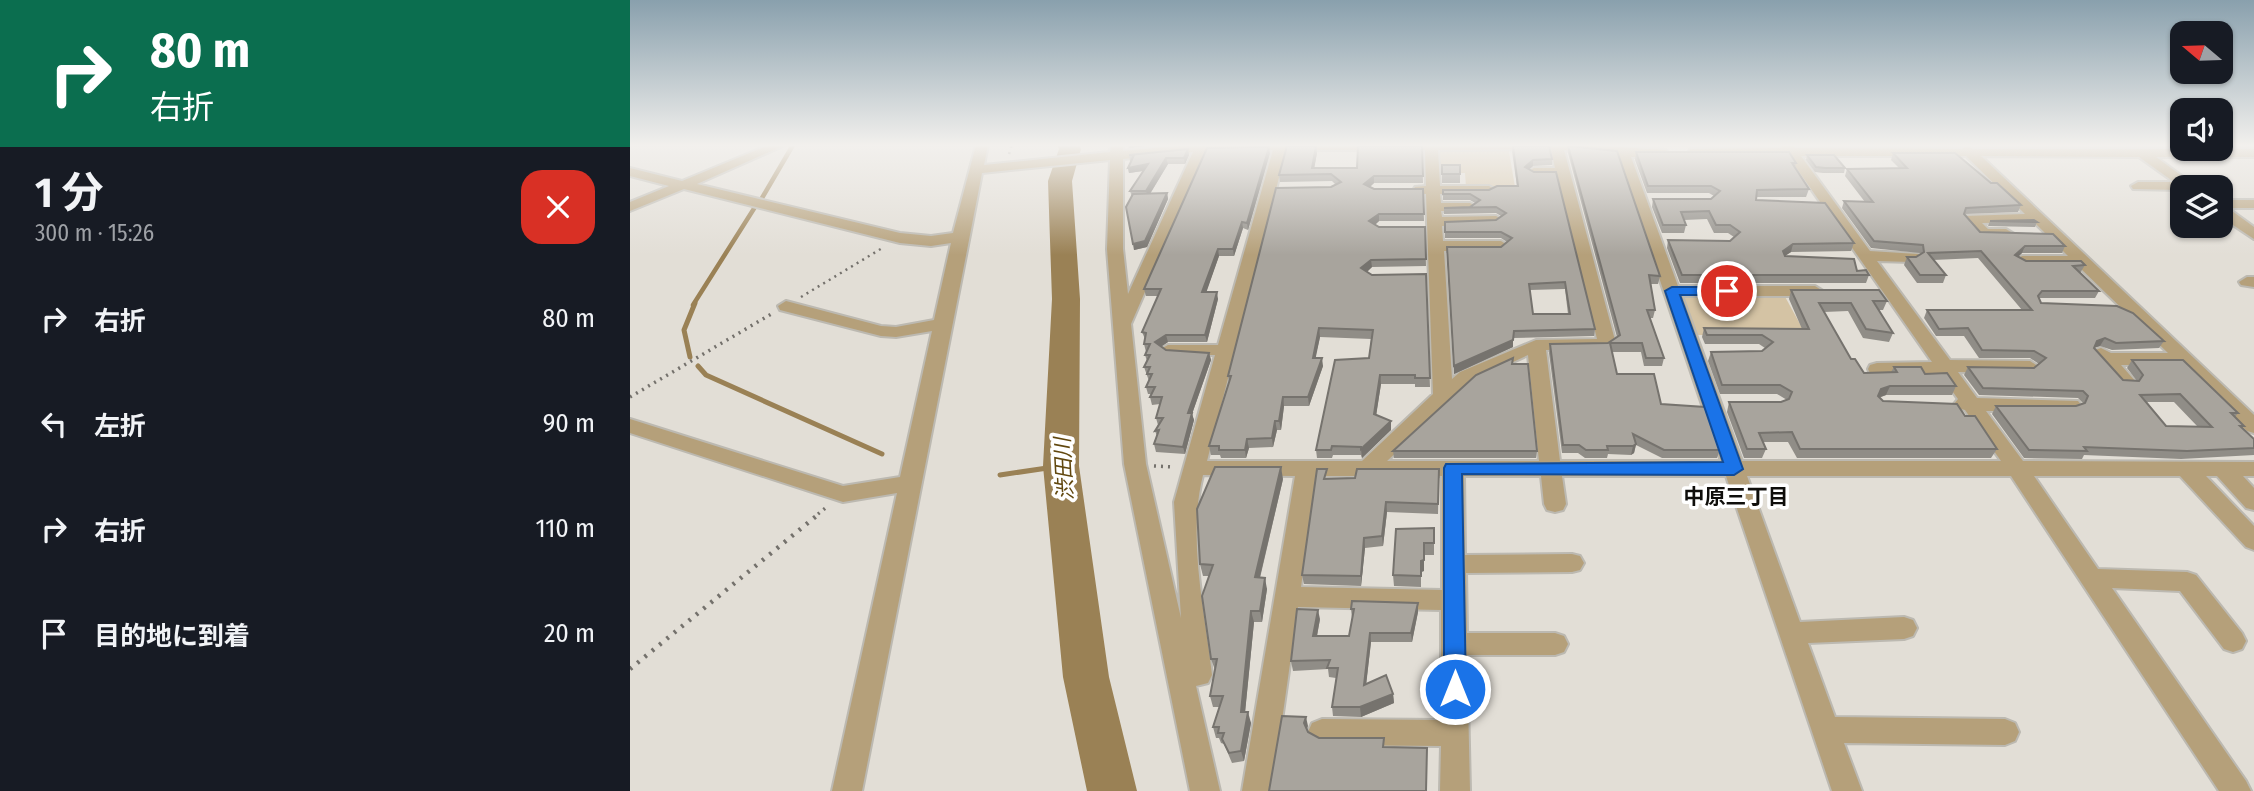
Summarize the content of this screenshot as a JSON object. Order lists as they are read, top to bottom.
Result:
{
  "districts": ["中原三丁目"],
  "water": ["渋田川"],
  "north": "left",
  "page": {
    "turn": ["80 m", "右折"],
    "heading": ["1 分", "300 m · 15:26"],
    "list": [
      {
        "name": "右折",
        "value": "80 m"
      },
      {
        "name": "左折",
        "value": "90 m"
      },
      {
        "name": "右折",
        "value": "110 m"
      },
      {
        "name": "目的地に到着",
        "value": "20 m"
      }
    ]
  }
}
